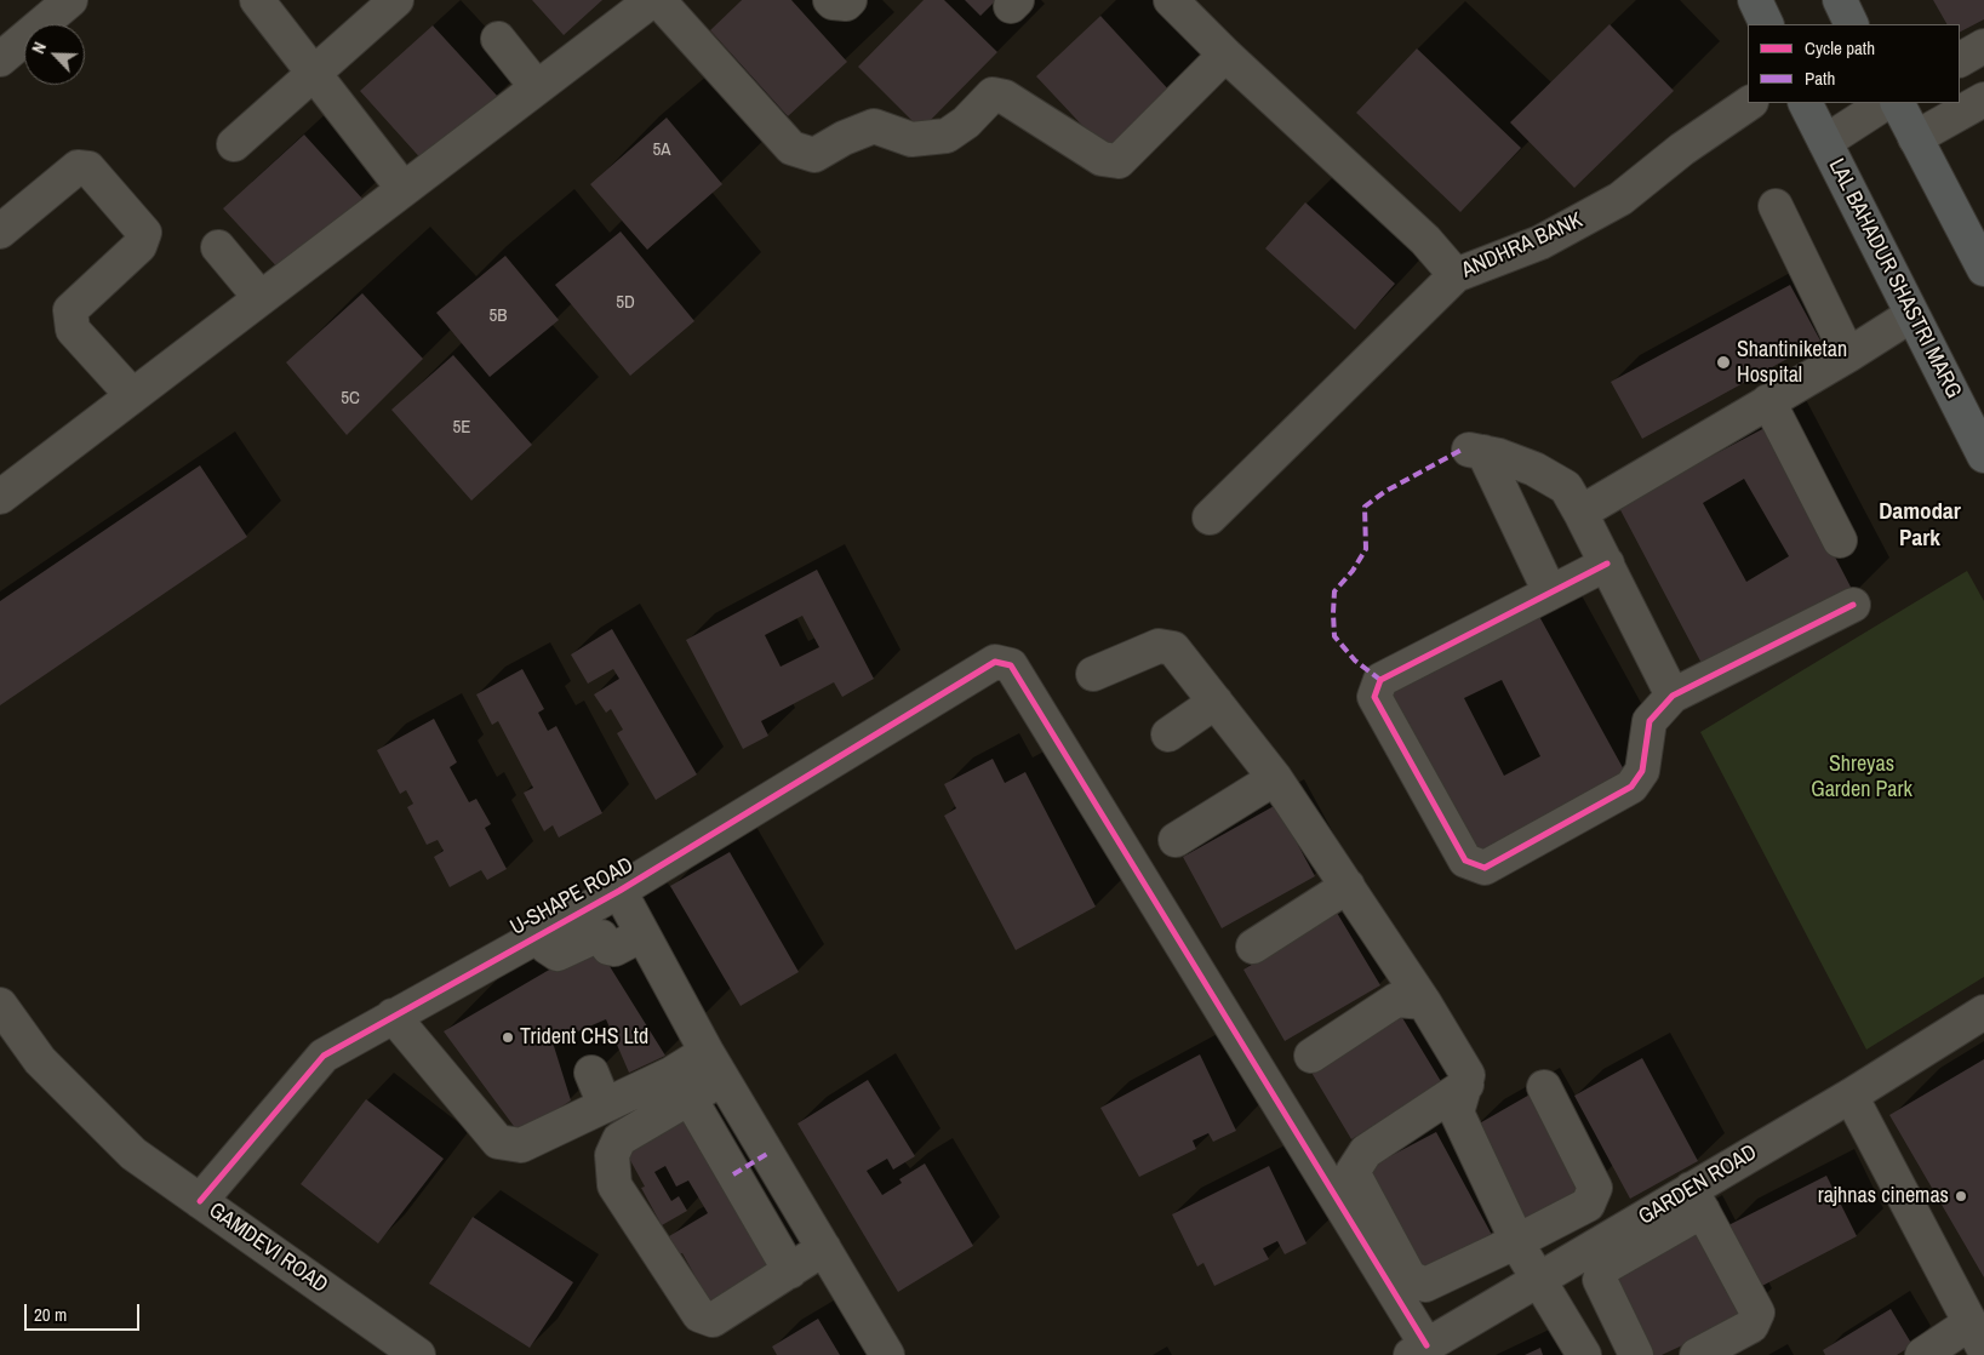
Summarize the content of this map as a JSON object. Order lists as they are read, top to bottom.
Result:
{
  "streets": {
    "main road": ["LAL BAHADUR SHASTRI MARG"],
    "street": [
      "ANDHRA BANK",
      "U-SHAPE ROAD",
      "GARDEN ROAD",
      "GAMDEVI ROAD"
    ]
  },
  "crossings": [
    ["U-SHAPE ROAD", "GARDEN ROAD"],
    ["U-SHAPE ROAD", "GAMDEVI ROAD"]
  ],
  "districts": ["Damodar Park"],
  "parks": ["Shreyas Garden Park"],
  "places": ["Shantiniketan Hospital", "Trident CHS Ltd", "rajhnas cinemas"],
  "house_numbers": [
    "5A",
    "5D",
    "5B",
    "5C",
    "5E"
  ],
  "legend": ["Cycle path", "Path"],
  "scale_bar": "20 m",
  "north": "top left"
}
